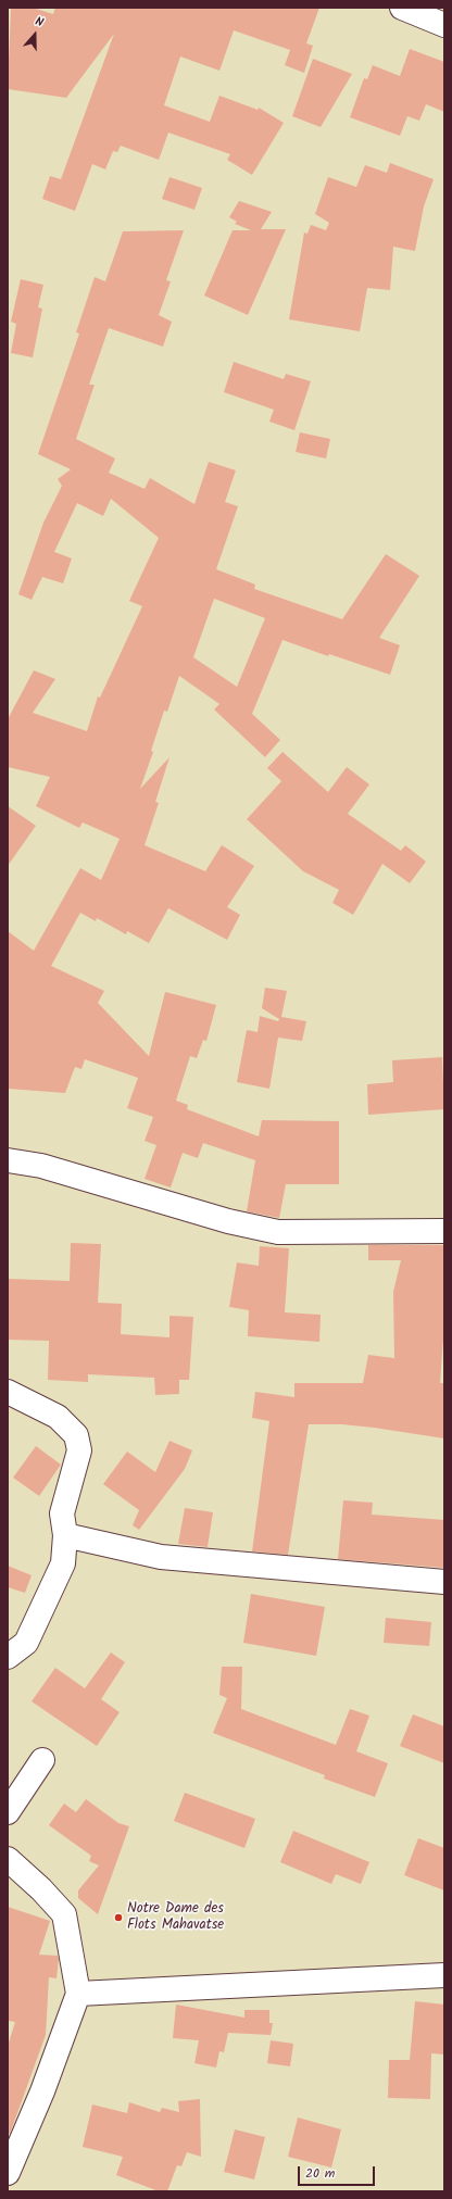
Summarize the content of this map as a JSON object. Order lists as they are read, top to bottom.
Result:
{
  "places": ["Notre Dame des Flots Mahavatse"],
  "scale_bar": "20 m",
  "north": "top"
}
